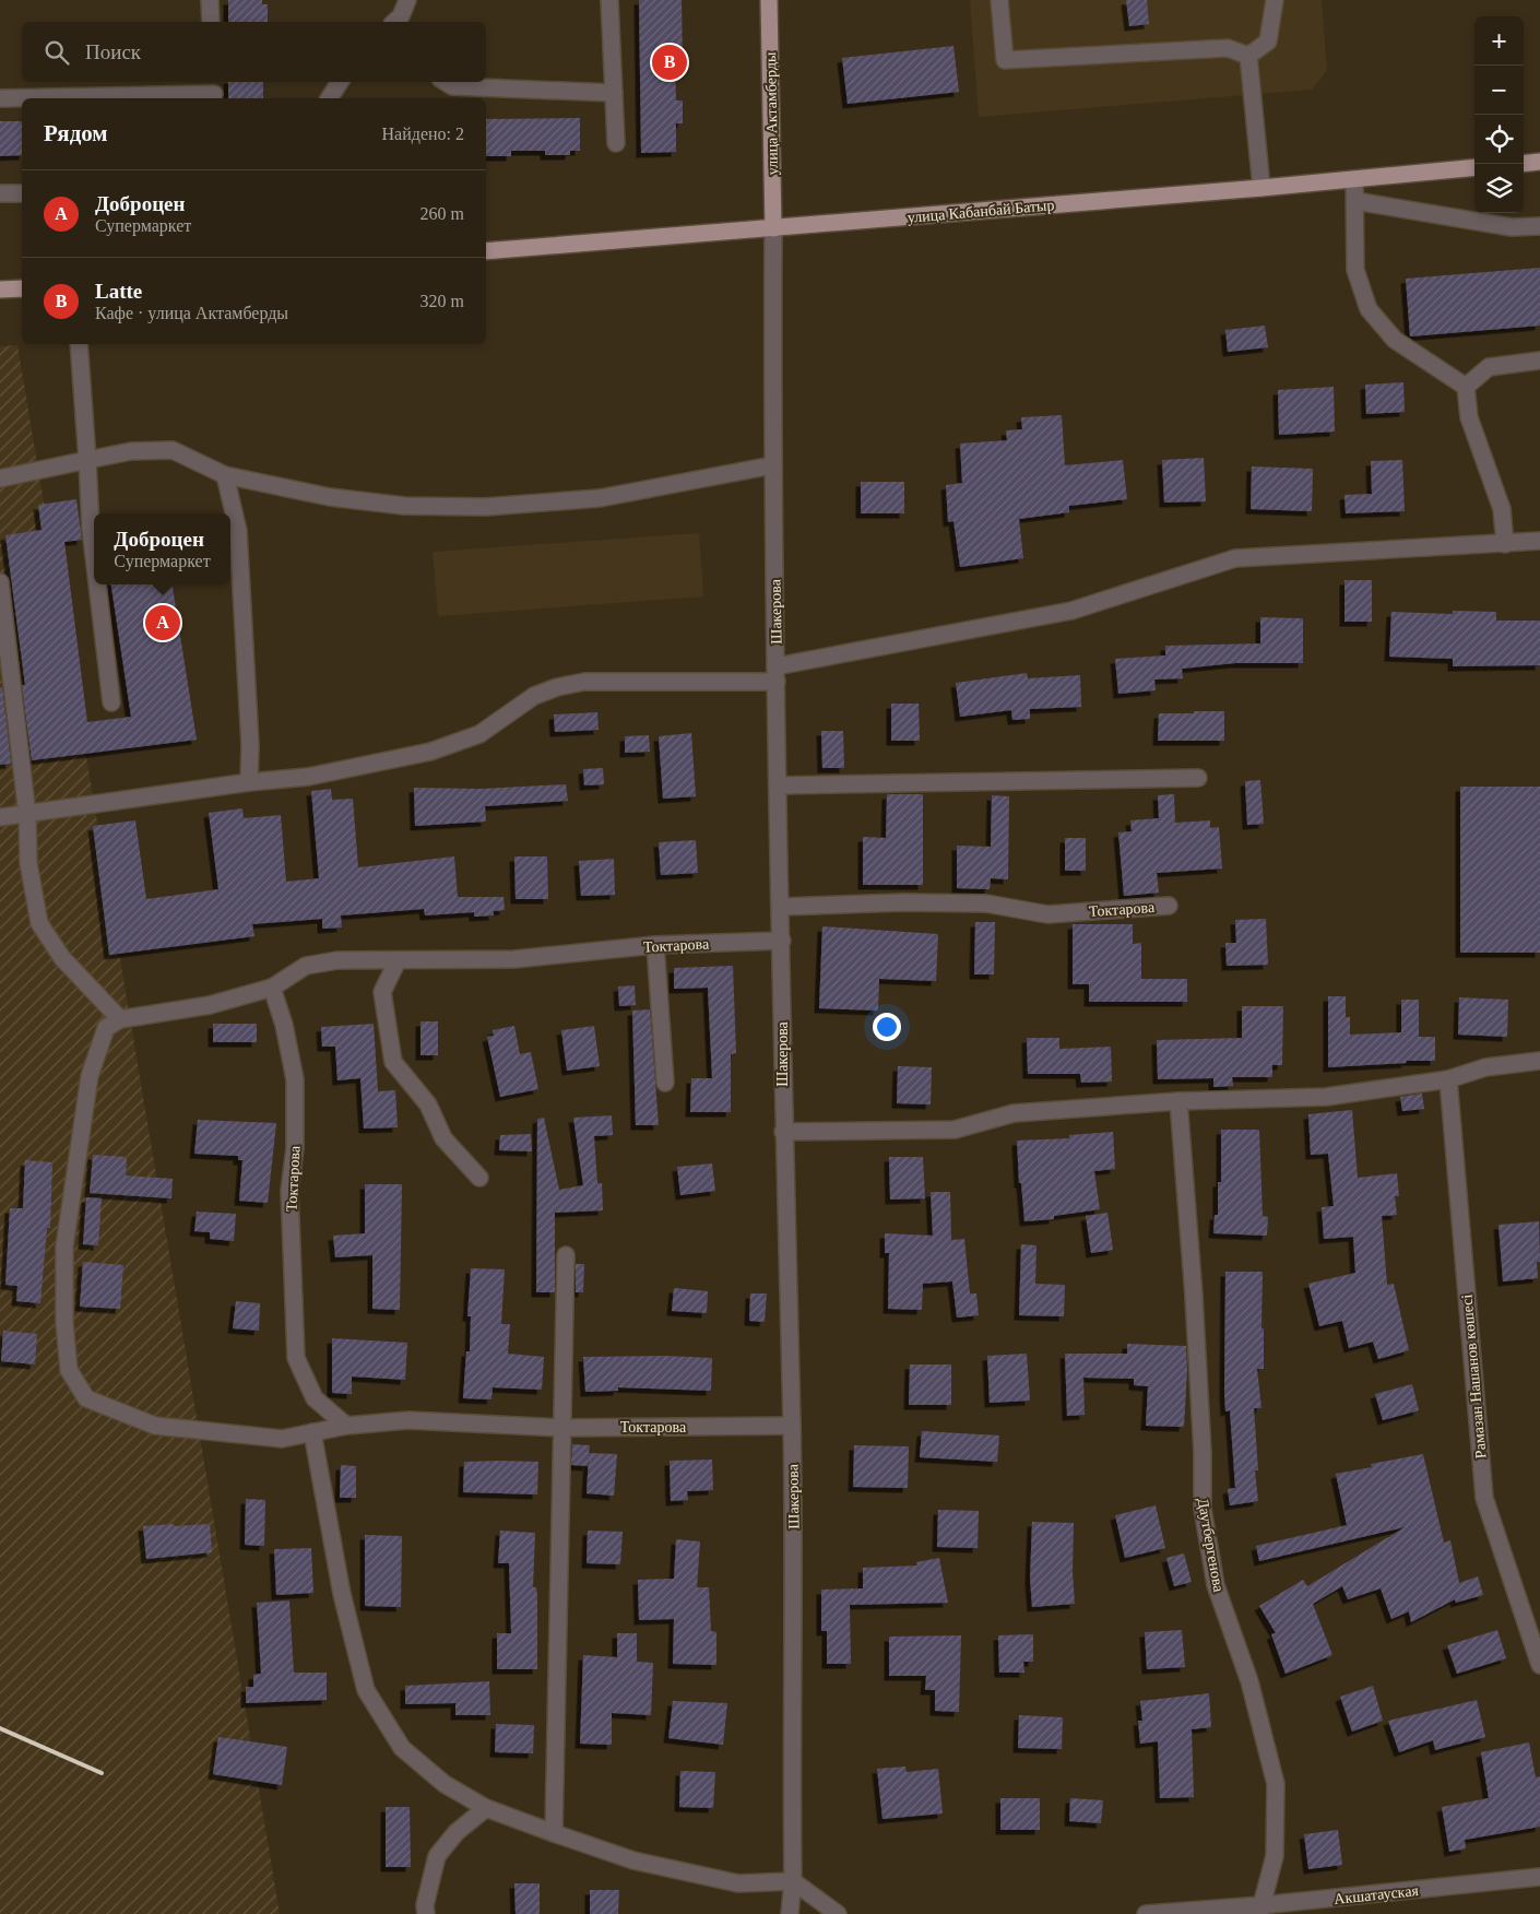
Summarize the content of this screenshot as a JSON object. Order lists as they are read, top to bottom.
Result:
{
  "streets": {
    "main road": ["улица Актамберды", "улица Кабанбай Батыр"],
    "street": [
      "Шакерова",
      "Токтарова",
      "Рамазан Нашанов көшесі",
      "Даутбергенова",
      "Акшатауская"
    ]
  },
  "crossings": [
    ["улица Актамберды", "улица Кабанбай Батыр"],
    ["улица Актамберды", "Шакерова"],
    ["улица Кабанбай Батыр", "Шакерова"],
    ["Шакерова", "Токтарова"],
    ["Даутбергенова", "Акшатауская"]
  ],
  "page": {
    "map_buttons": ["+", "−"],
    "search": "Поиск",
    "pins": ["B", "A"],
    "heading": ["Рядом", "Найдено: 2"],
    "list": [
      {
        "mark": "A",
        "name": "Доброцен",
        "note": "Супермаркет",
        "value": "260 m"
      },
      {
        "mark": "B",
        "name": "Latte",
        "note": "Кафе · улица Актамберды",
        "value": "320 m"
      }
    ],
    "popup": ["Доброцен", "Супермаркет"]
  }
}
